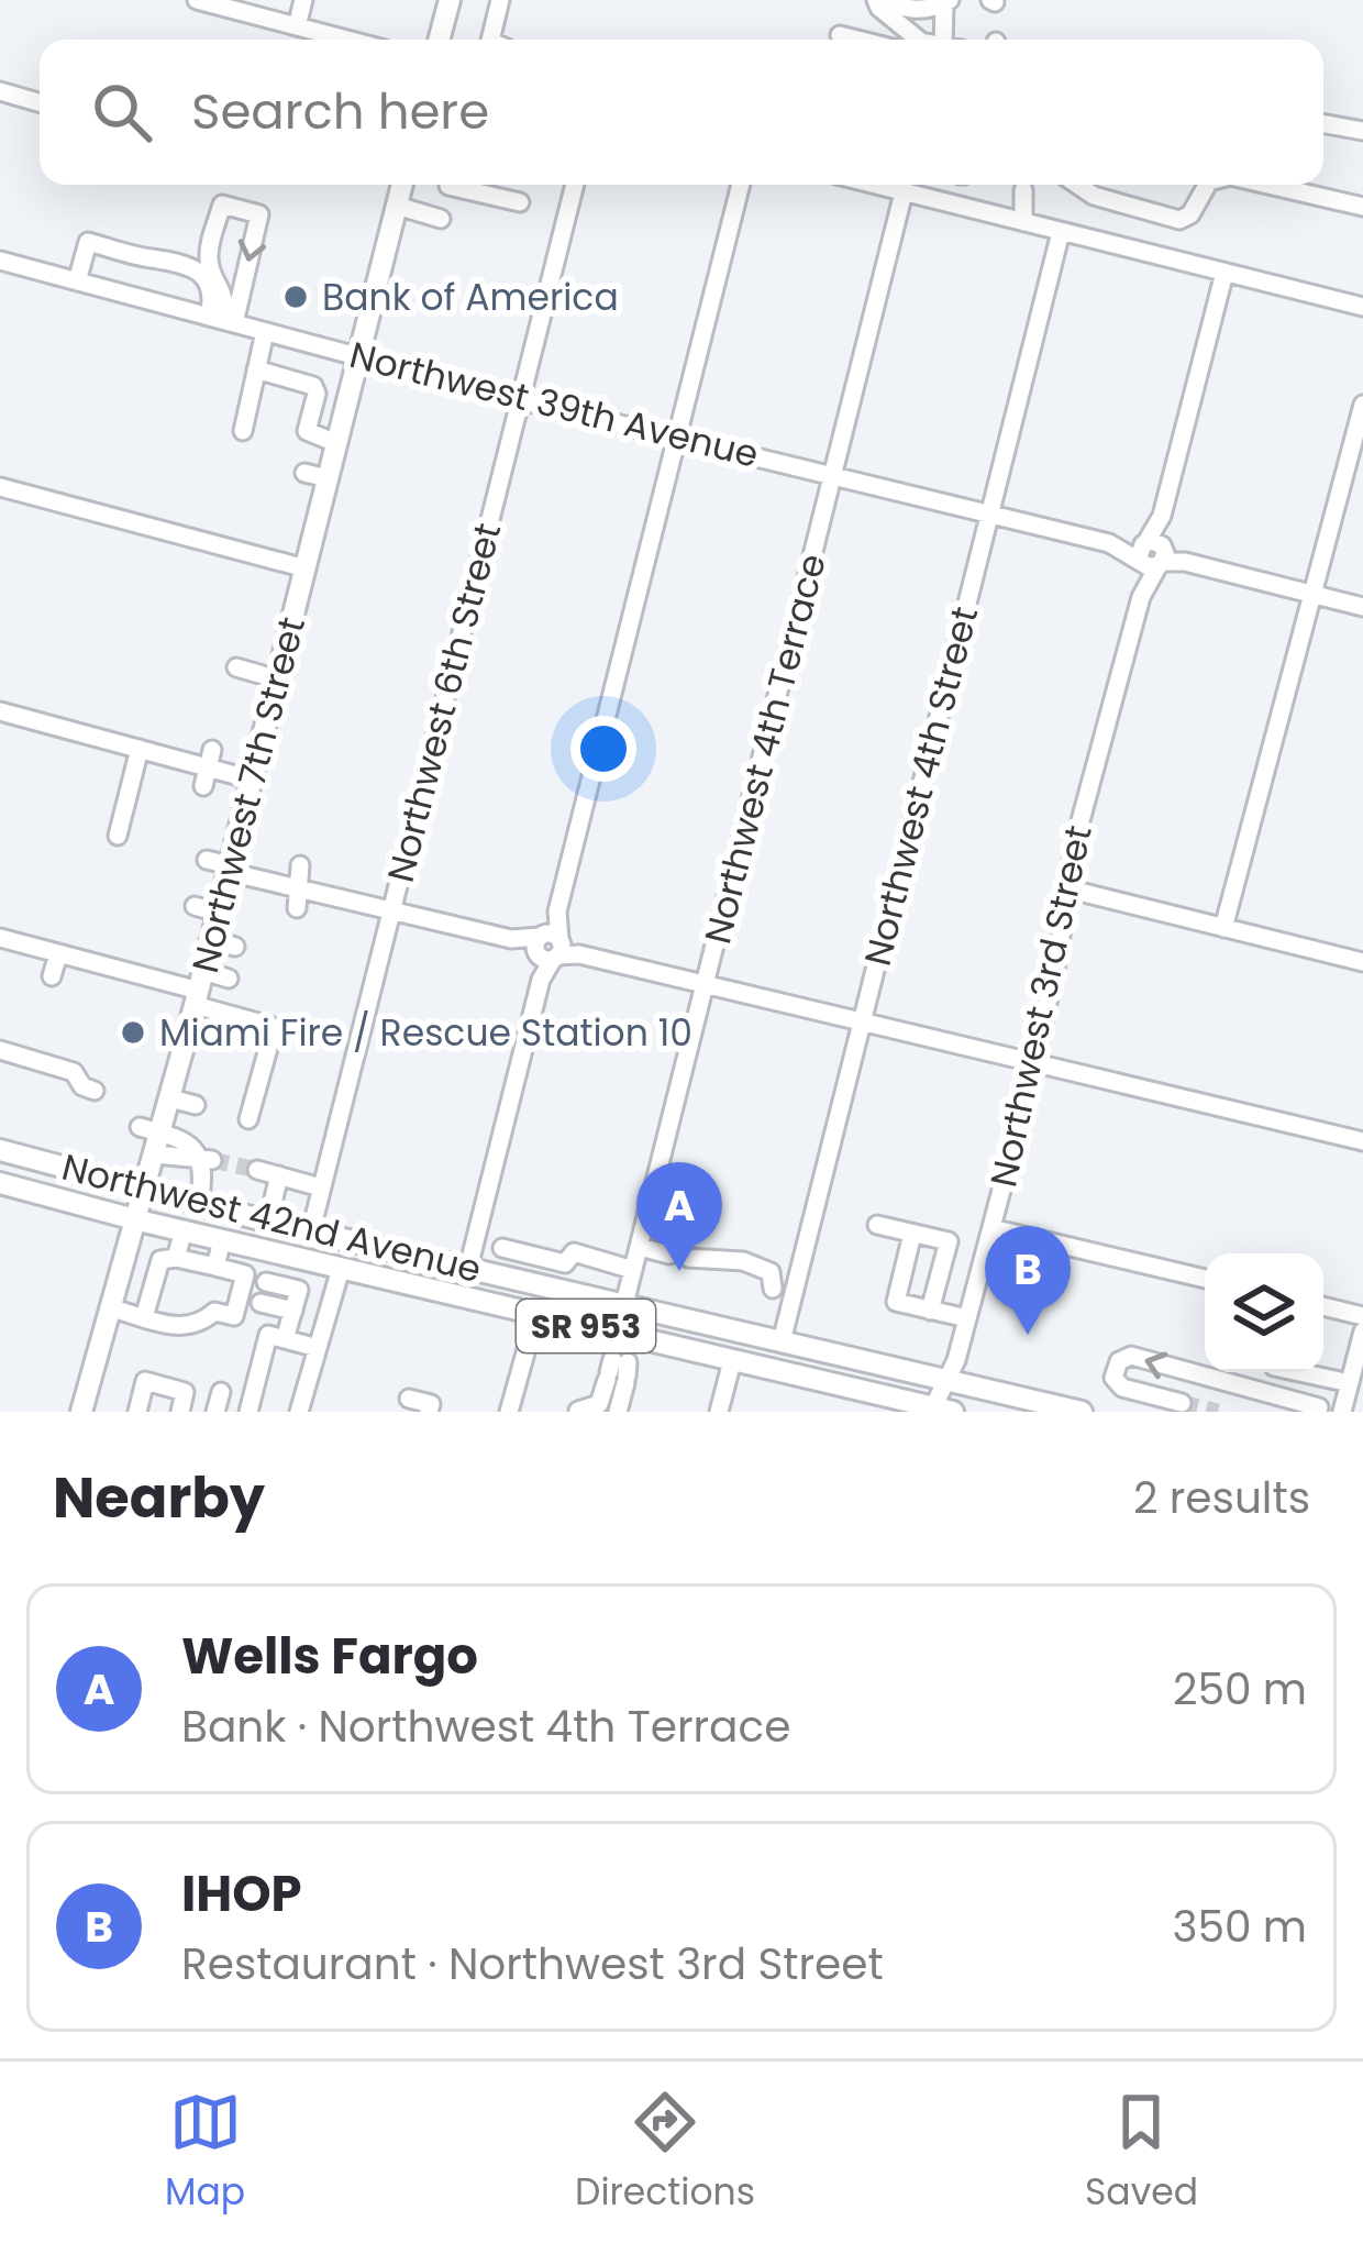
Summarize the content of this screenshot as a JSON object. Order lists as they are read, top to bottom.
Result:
{
  "streets": {
    "main road": ["Northwest 7th Street", "Northwest 42nd Avenue", "SR 953"],
    "street": [
      "Northwest 39th Avenue",
      "Northwest 6th Street",
      "Northwest 4th Terrace",
      "Northwest 4th Street",
      "Northwest 3rd Street"
    ]
  },
  "crossings": [
    ["Northwest 39th Avenue", "Northwest 6th Street"],
    ["Northwest 39th Avenue", "Northwest 4th Terrace"],
    ["Northwest 39th Avenue", "Northwest 4th Street"],
    ["Northwest 39th Avenue", "Northwest 7th Street"],
    ["Northwest 39th Avenue", "Northwest 3rd Street"],
    ["Northwest 6th Street", "Northwest 42nd Avenue"],
    ["Northwest 4th Terrace", "Northwest 42nd Avenue"],
    ["Northwest 4th Street", "Northwest 42nd Avenue"],
    ["Northwest 7th Street", "Northwest 42nd Avenue"],
    ["Northwest 3rd Street", "Northwest 42nd Avenue"]
  ],
  "places": ["Bank of America", "Miami Fire / Rescue Station 10"],
  "page": {
    "search": "Search here",
    "pins": ["A", "B"],
    "heading": ["Nearby", "2 results"],
    "list": [
      {
        "mark": "A",
        "name": "Wells Fargo",
        "note": "Bank · Northwest 4th Terrace",
        "value": "250 m"
      },
      {
        "mark": "B",
        "name": "IHOP",
        "note": "Restaurant · Northwest 3rd Street",
        "value": "350 m"
      }
    ],
    "nav": ["Map", "Directions", "Saved"]
  }
}
